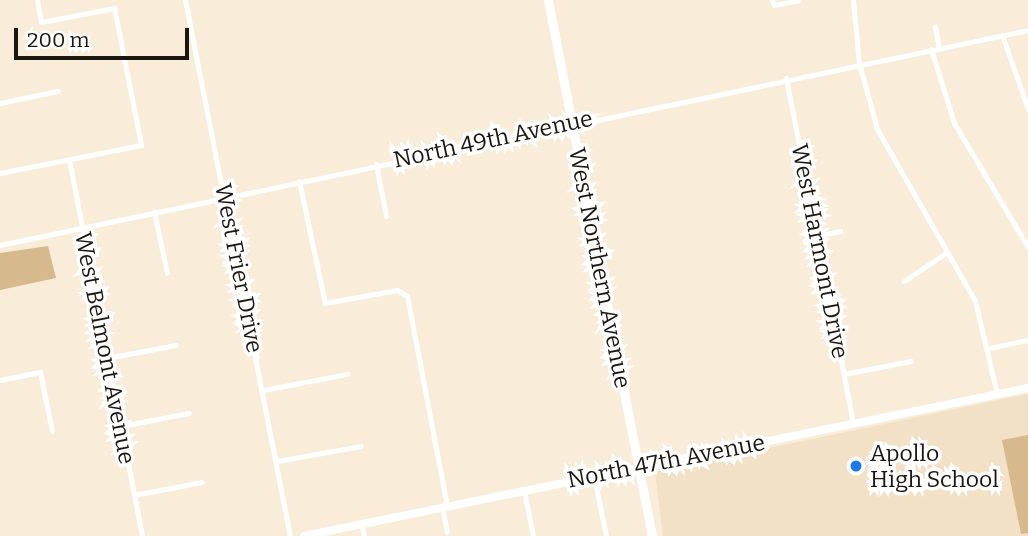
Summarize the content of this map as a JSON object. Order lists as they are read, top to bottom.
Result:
{
  "streets": {
    "main road": ["West Northern Avenue"],
    "street": [
      "North 49th Avenue",
      "West Harmont Drive",
      "West Frier Drive",
      "West Belmont Avenue",
      "North 47th Avenue"
    ]
  },
  "crossings": [
    ["North 49th Avenue", "West Harmont Drive"],
    ["North 49th Avenue", "West Frier Drive"],
    ["North 49th Avenue", "West Northern Avenue"],
    ["North 49th Avenue", "West Belmont Avenue"],
    ["West Harmont Drive", "North 47th Avenue"],
    ["West Northern Avenue", "North 47th Avenue"]
  ],
  "places": ["Apollo High School"],
  "scale_bar": "200 m"
}
